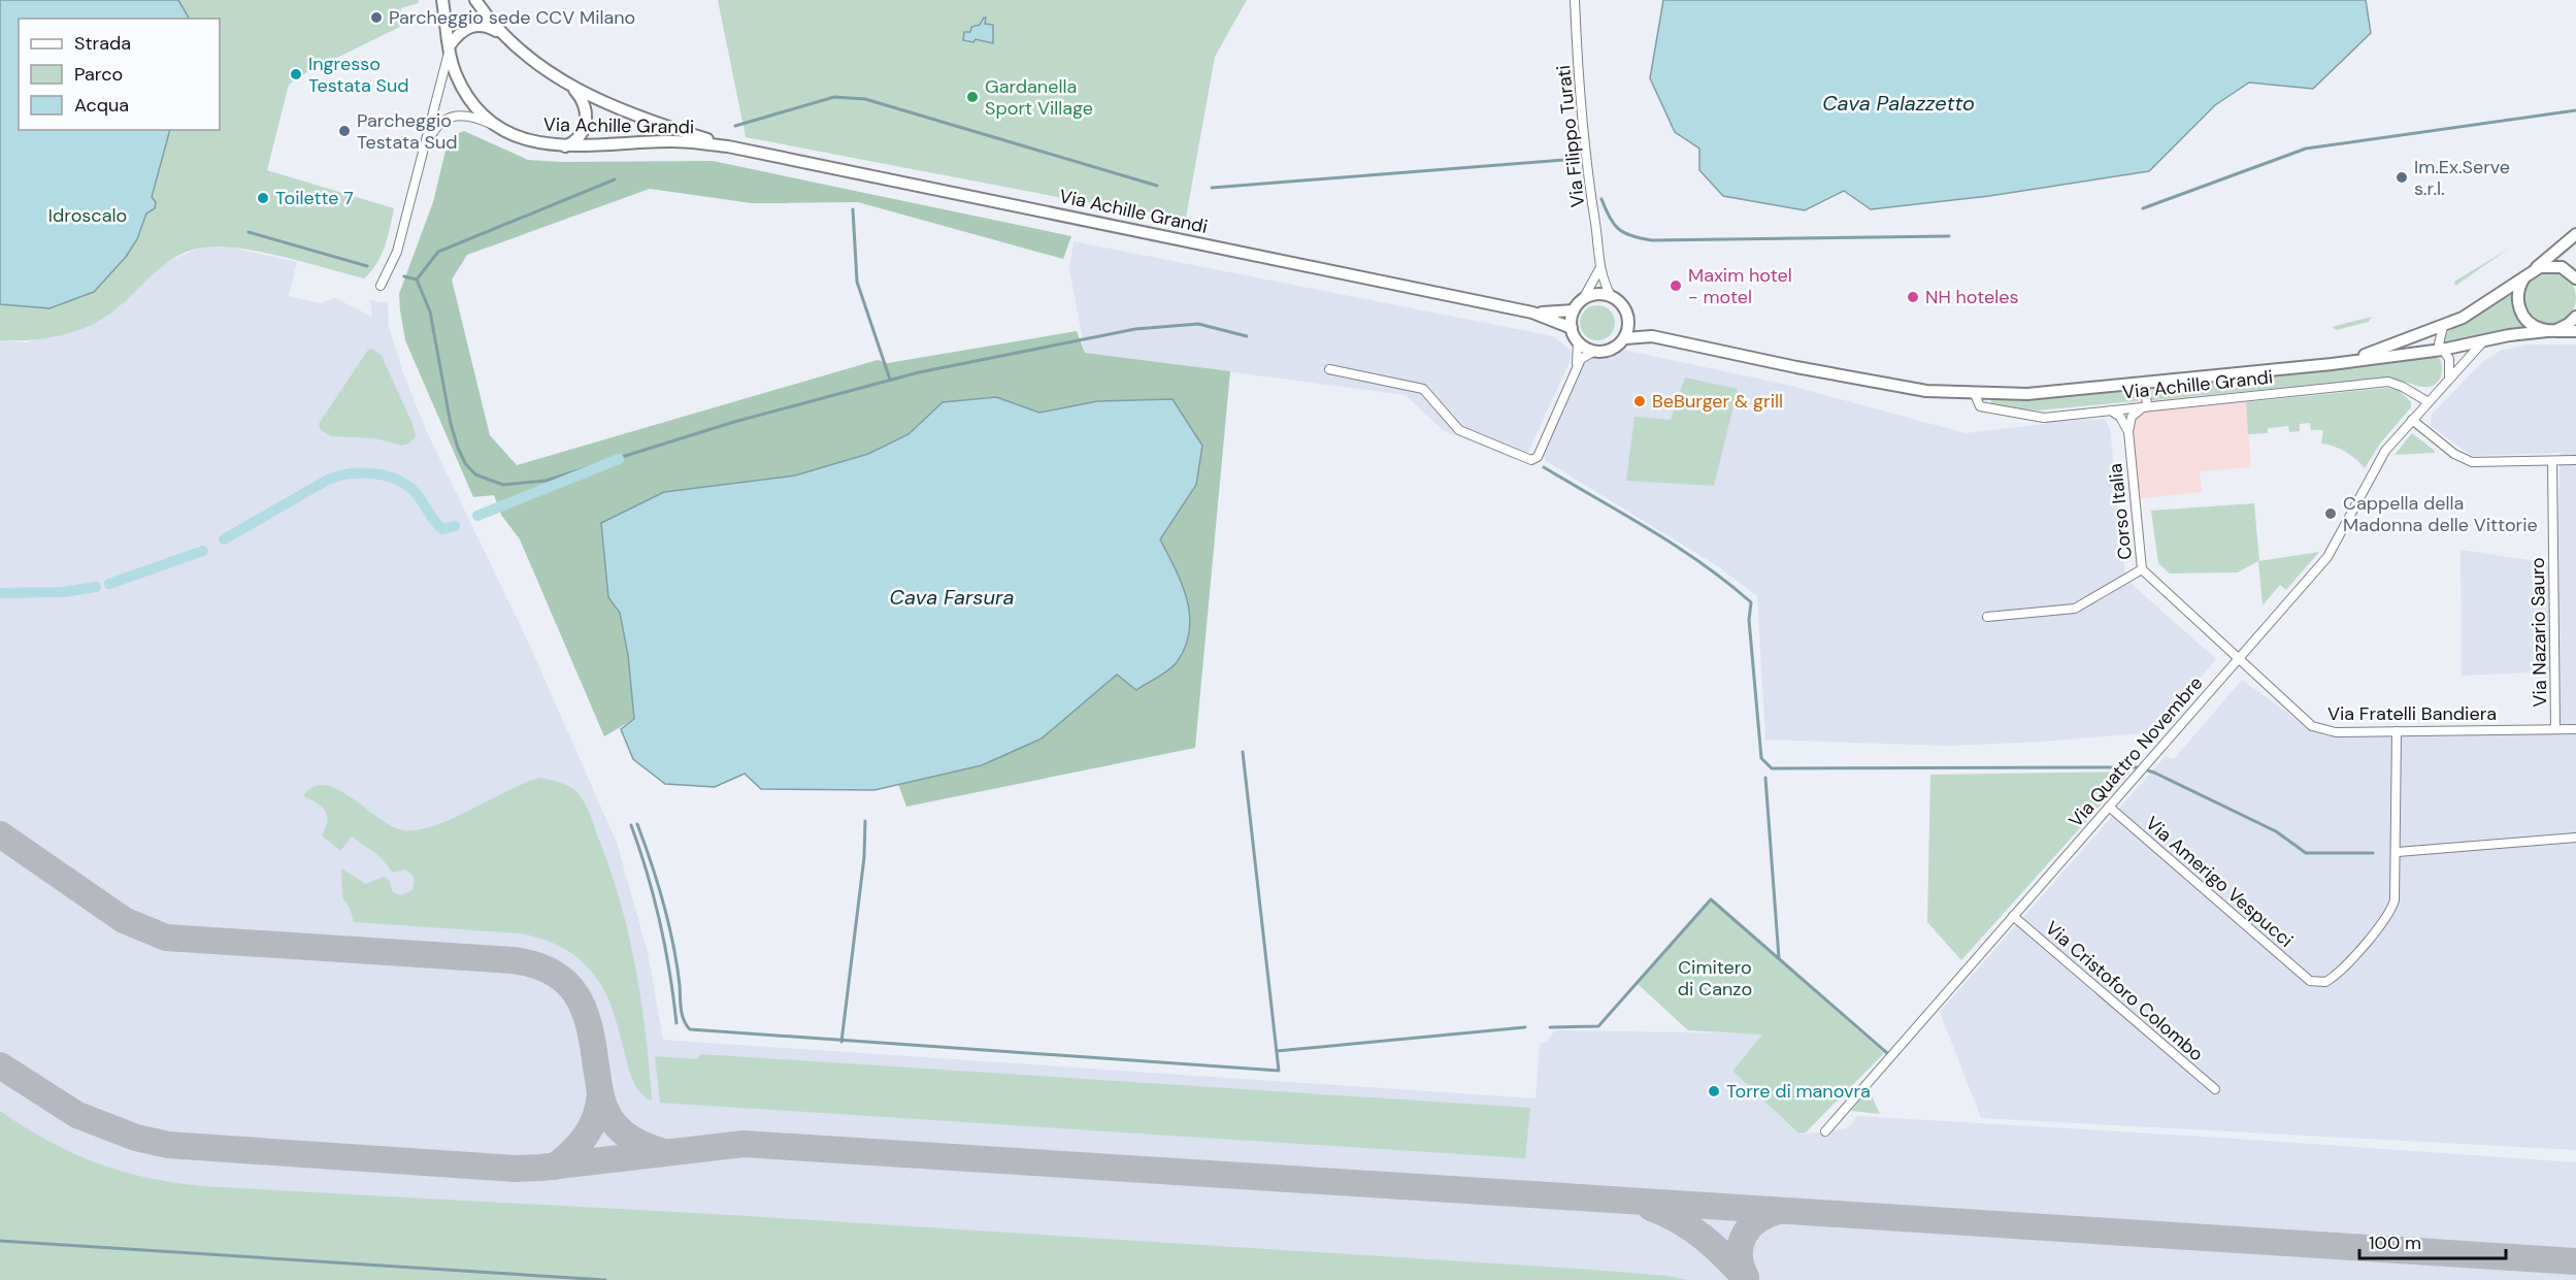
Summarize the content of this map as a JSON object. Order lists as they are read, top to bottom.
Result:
{
  "streets": {
    "main road": ["Via Achille Grandi"],
    "street": [
      "Via Filippo Turati",
      "Corso Italia",
      "Via Nazario Sauro",
      "Via Fratelli Bandiera",
      "Via Quattro Novembre",
      "Via Amerigo Vespucci",
      "Via Cristoforo Colombo"
    ]
  },
  "crossings": [
    ["Via Achille Grandi", "Via Filippo Turati"],
    ["Via Achille Grandi", "Via Quattro Novembre"],
    ["Corso Italia", "Via Fratelli Bandiera"],
    ["Corso Italia", "Via Quattro Novembre"],
    ["Via Nazario Sauro", "Via Fratelli Bandiera"],
    ["Via Fratelli Bandiera", "Via Quattro Novembre"],
    ["Via Quattro Novembre", "Via Amerigo Vespucci"],
    ["Via Quattro Novembre", "Via Cristoforo Colombo"]
  ],
  "water": ["Cava Palazzetto", "Cava Farsura"],
  "parks": ["Idroscalo", "Cimitero di Canzo"],
  "places": [
    "Parcheggio sede CCV Milano",
    "Ingresso Testata Sud",
    "Gardanella Sport Village",
    "Parcheggio Testata Sud",
    "Im.Ex.Serve s.r.l.",
    "Toilette 7",
    "Maxim hotel - motel",
    "NH hoteles",
    "BeBurger & grill",
    "Cappella della Madonna delle Vittorie",
    "Torre di manovra"
  ],
  "legend": ["Strada", "Parco", "Acqua"],
  "scale_bar": "100 m"
}
